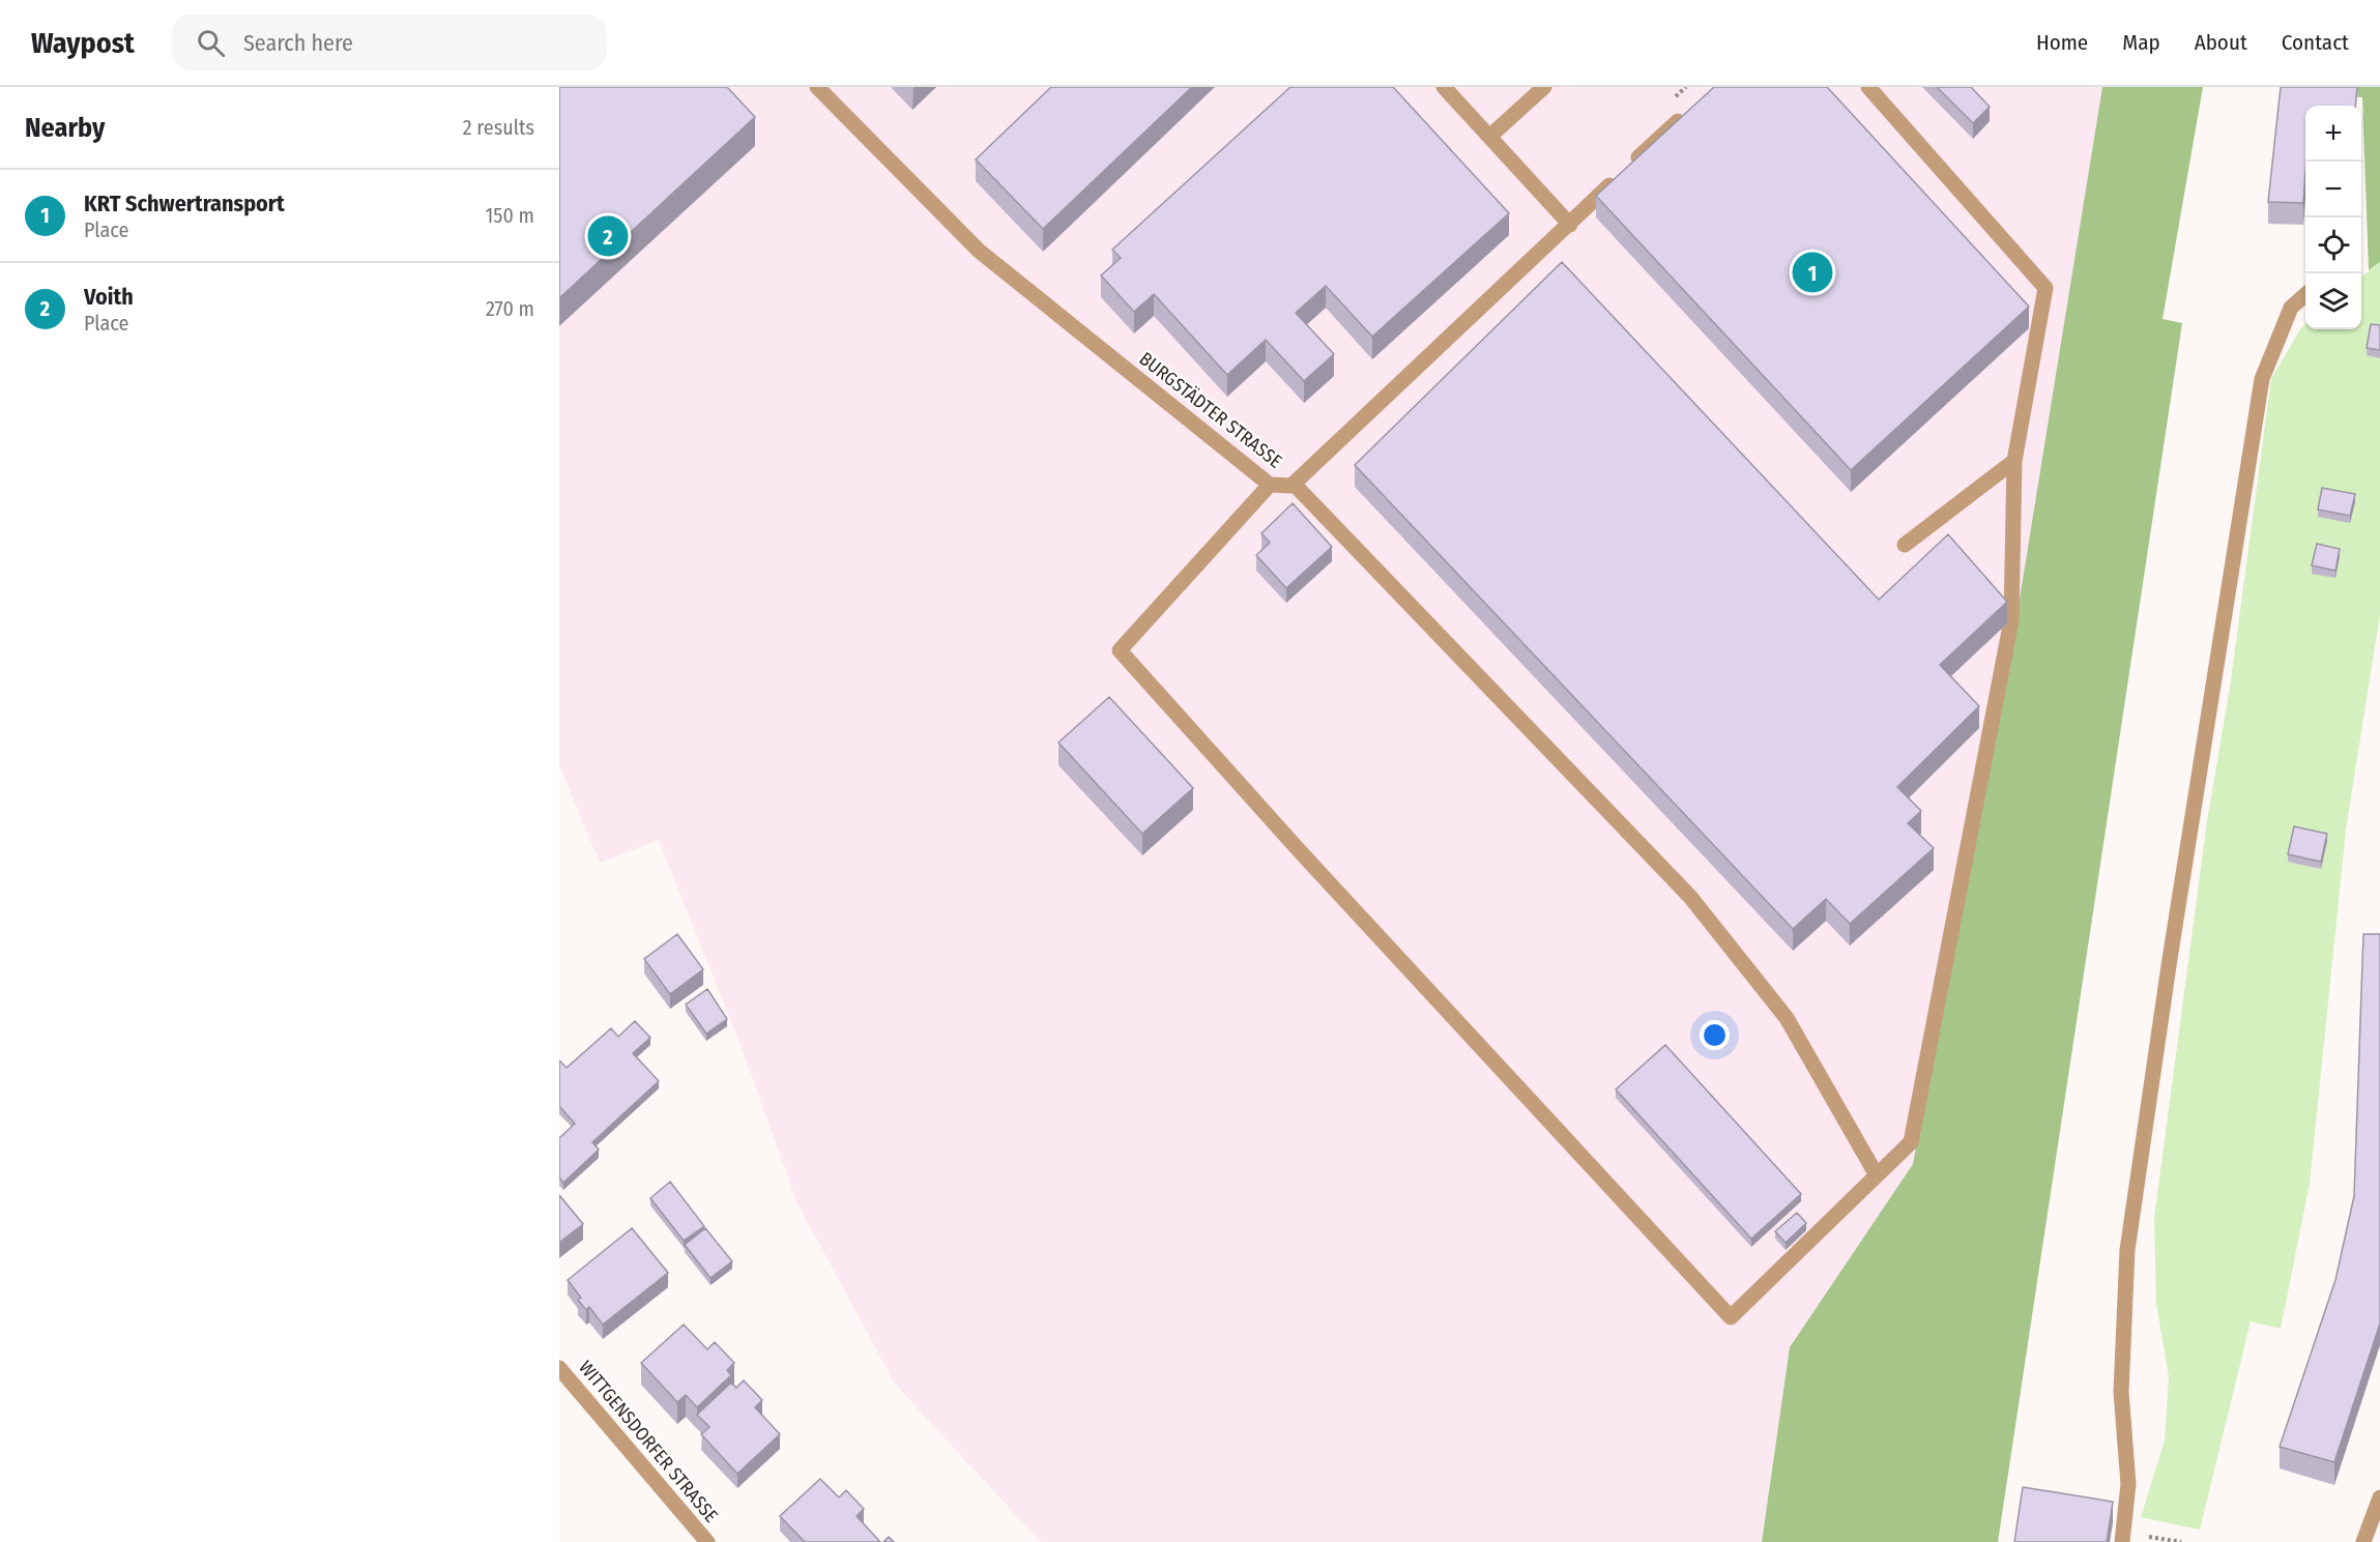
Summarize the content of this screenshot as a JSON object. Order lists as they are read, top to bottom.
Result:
{
  "streets": {
    "street": ["BURGSTÄDTER STRASSE", "WITTGENSDORFER STRASSE"]
  },
  "page": {
    "header": "Waypost",
    "search": "Search here",
    "nav": [
      "Home",
      "Map",
      "About",
      "Contact"
    ],
    "heading": ["Nearby", "2 results"],
    "map_buttons": ["+", "−"],
    "list": [
      {
        "mark": "1",
        "name": "KRT Schwertransport",
        "note": "Place",
        "value": "150 m"
      },
      {
        "mark": "2",
        "name": "Voith",
        "note": "Place",
        "value": "270 m"
      }
    ],
    "pins": ["2", "1"]
  }
}
